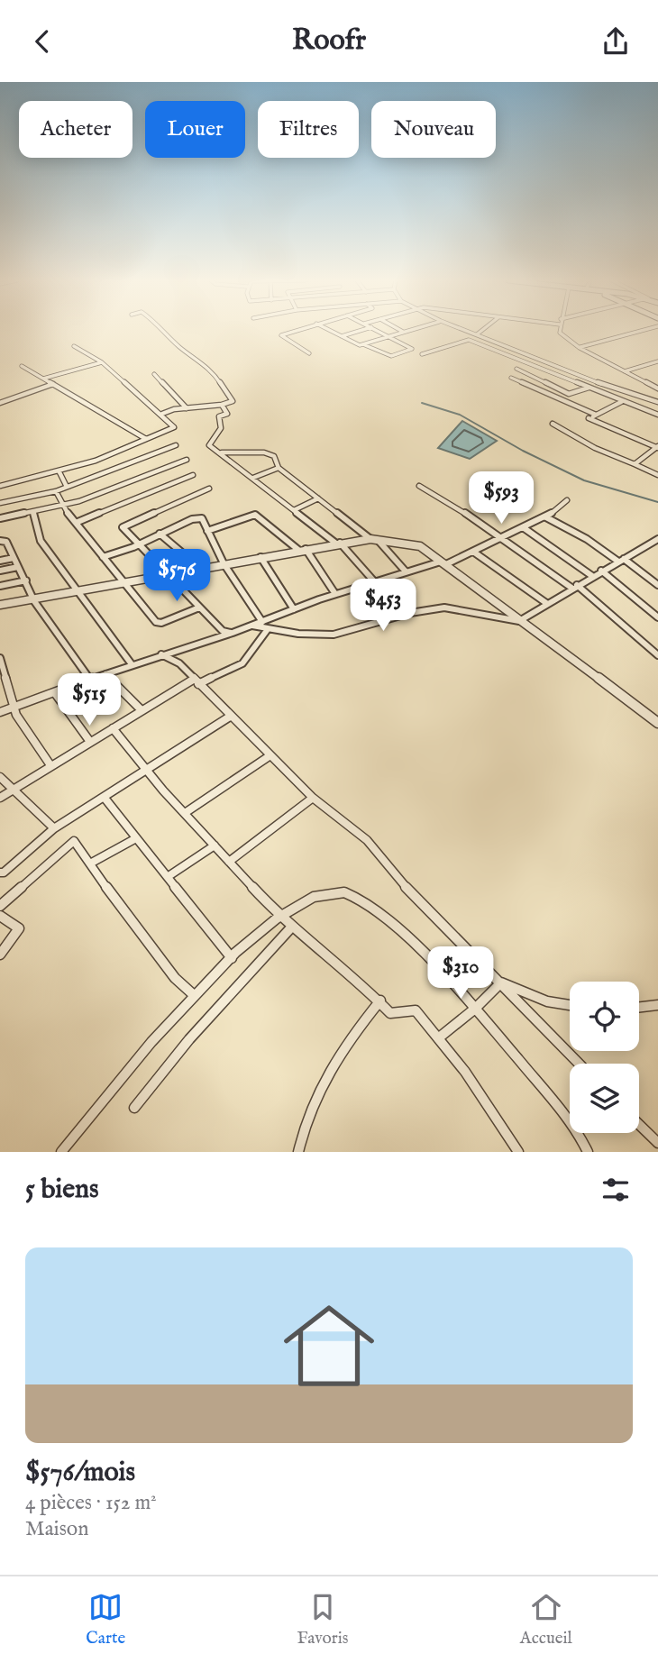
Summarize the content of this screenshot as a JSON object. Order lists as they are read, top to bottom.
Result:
{
  "page": {
    "header": "Roofr",
    "chip": [
      "Acheter",
      "Louer",
      "Filtres",
      "Nouveau"
    ],
    "price": [
      "$593",
      "$576",
      "$453",
      "$515",
      "$310"
    ],
    "heading": "5 biens",
    "list": [
      {
        "name": "$576/mois",
        "note": "4 pièces · 152 m² · Maison"
      }
    ],
    "tabs": ["Carte", "Favoris", "Accueil"]
  }
}
